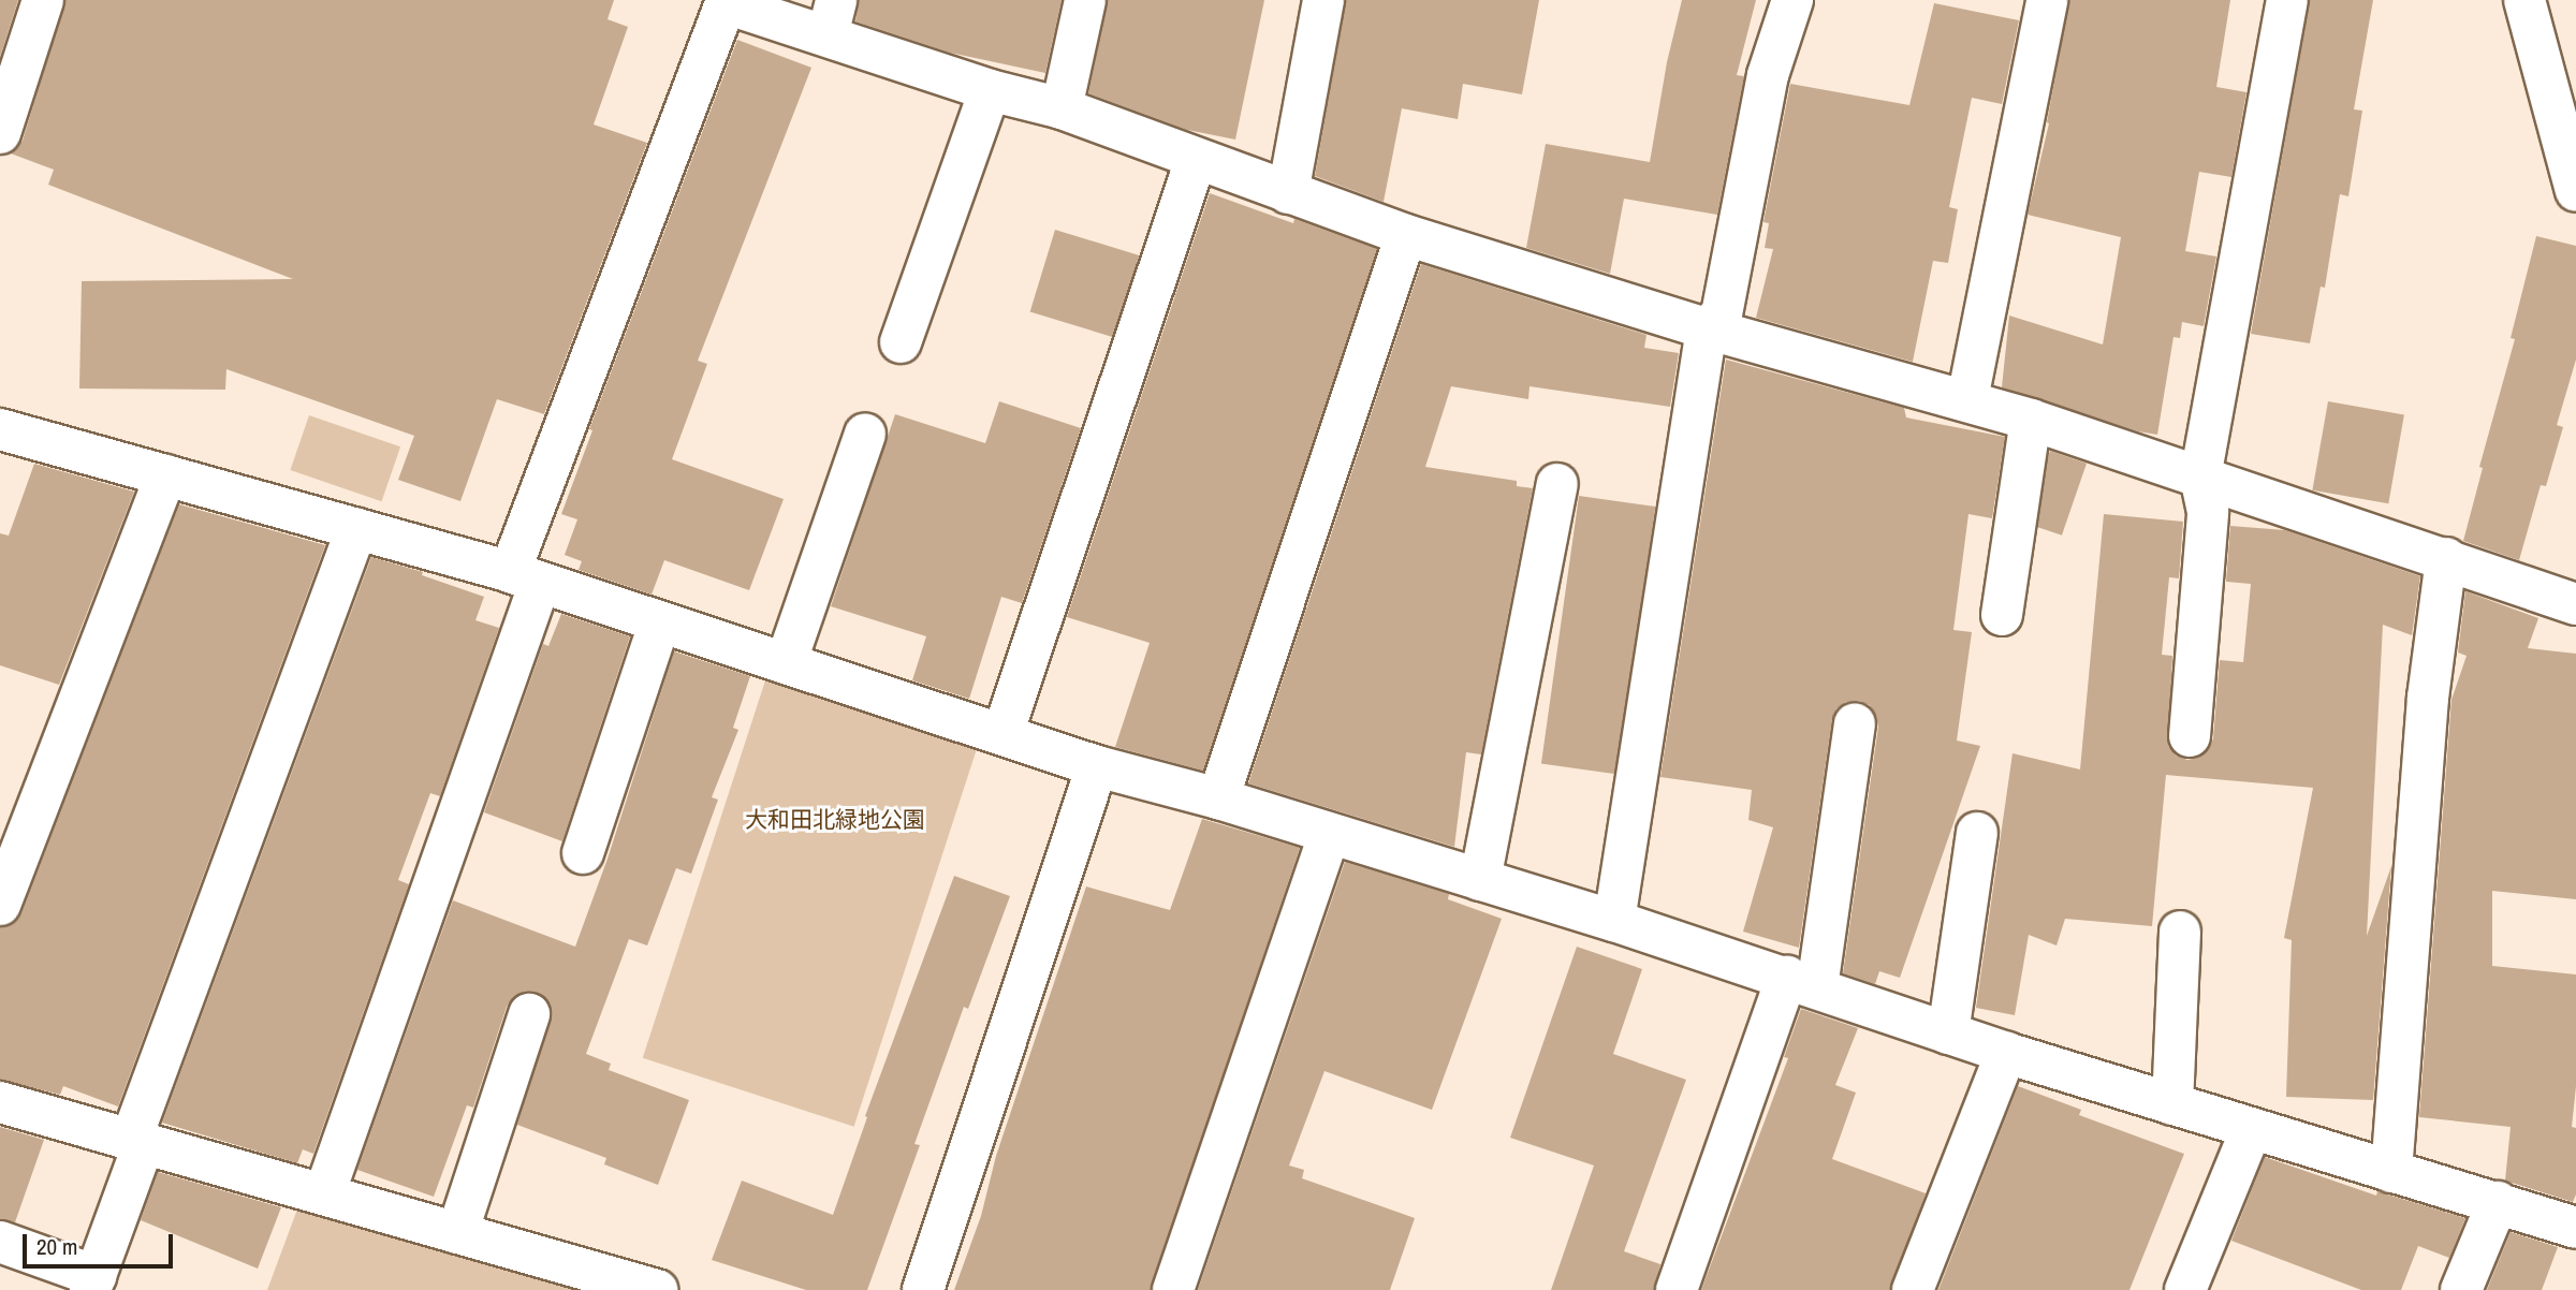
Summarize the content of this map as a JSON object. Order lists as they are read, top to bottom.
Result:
{
  "parks": ["大和田北緑地公園"],
  "scale_bar": "20 m"
}
